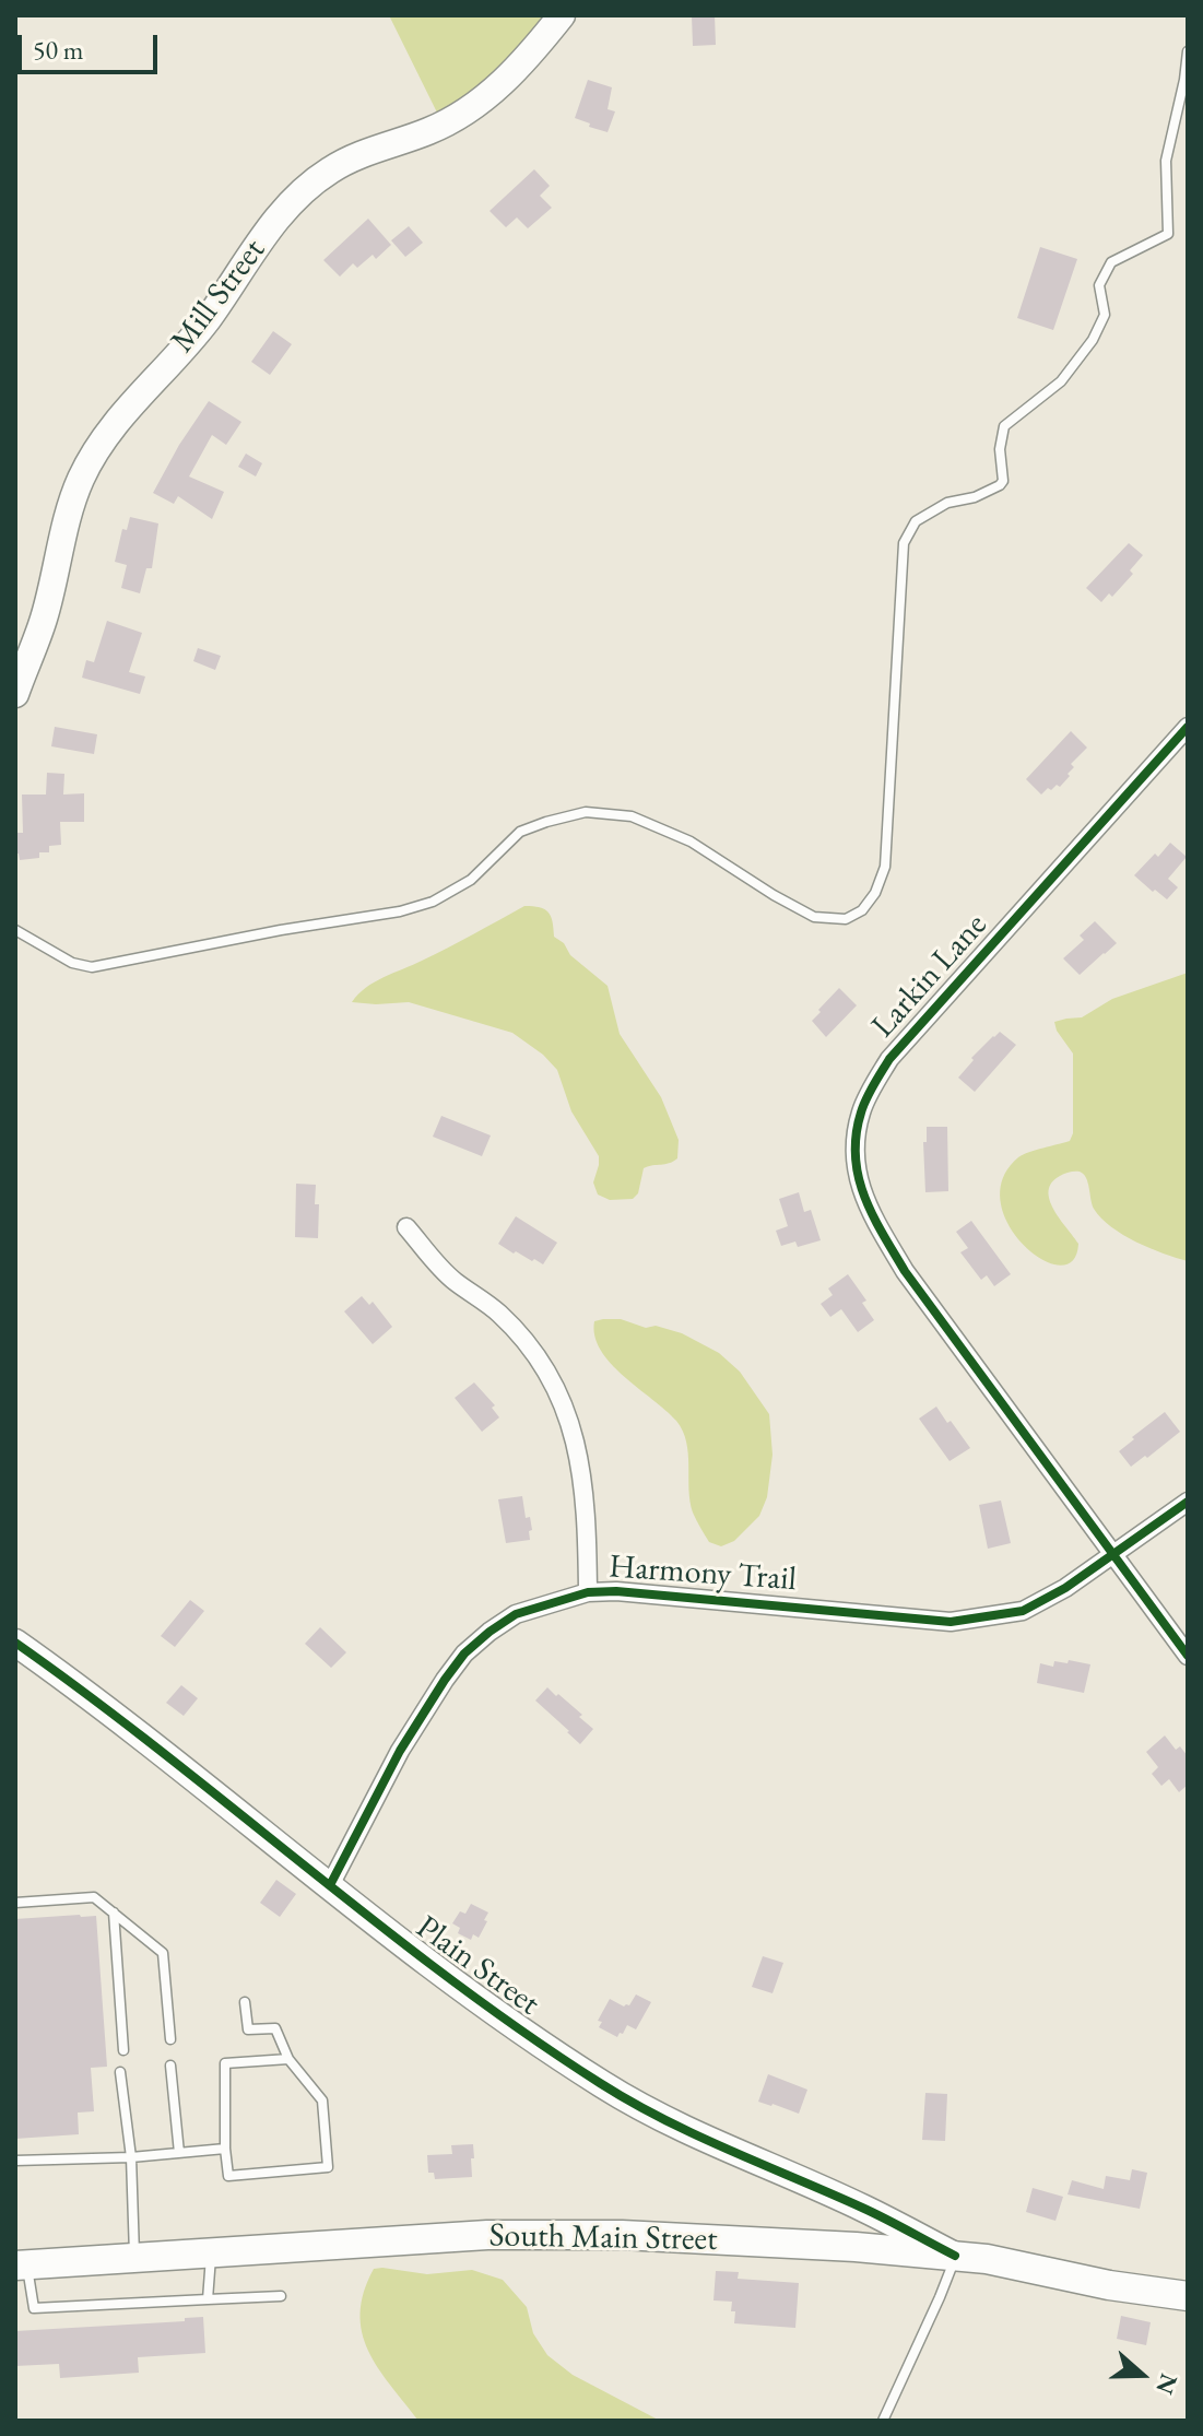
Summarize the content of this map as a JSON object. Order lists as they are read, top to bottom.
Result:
{
  "streets": {
    "main road": ["South Main Street"],
    "street": [
      "Mill Street",
      "Larkin Lane",
      "Harmony Trail",
      "Plain Street"
    ]
  },
  "crossings": [
    ["Larkin Lane", "Harmony Trail"],
    ["Harmony Trail", "Plain Street"],
    ["Plain Street", "South Main Street"]
  ],
  "scale_bar": "50 m",
  "north": "right"
}
